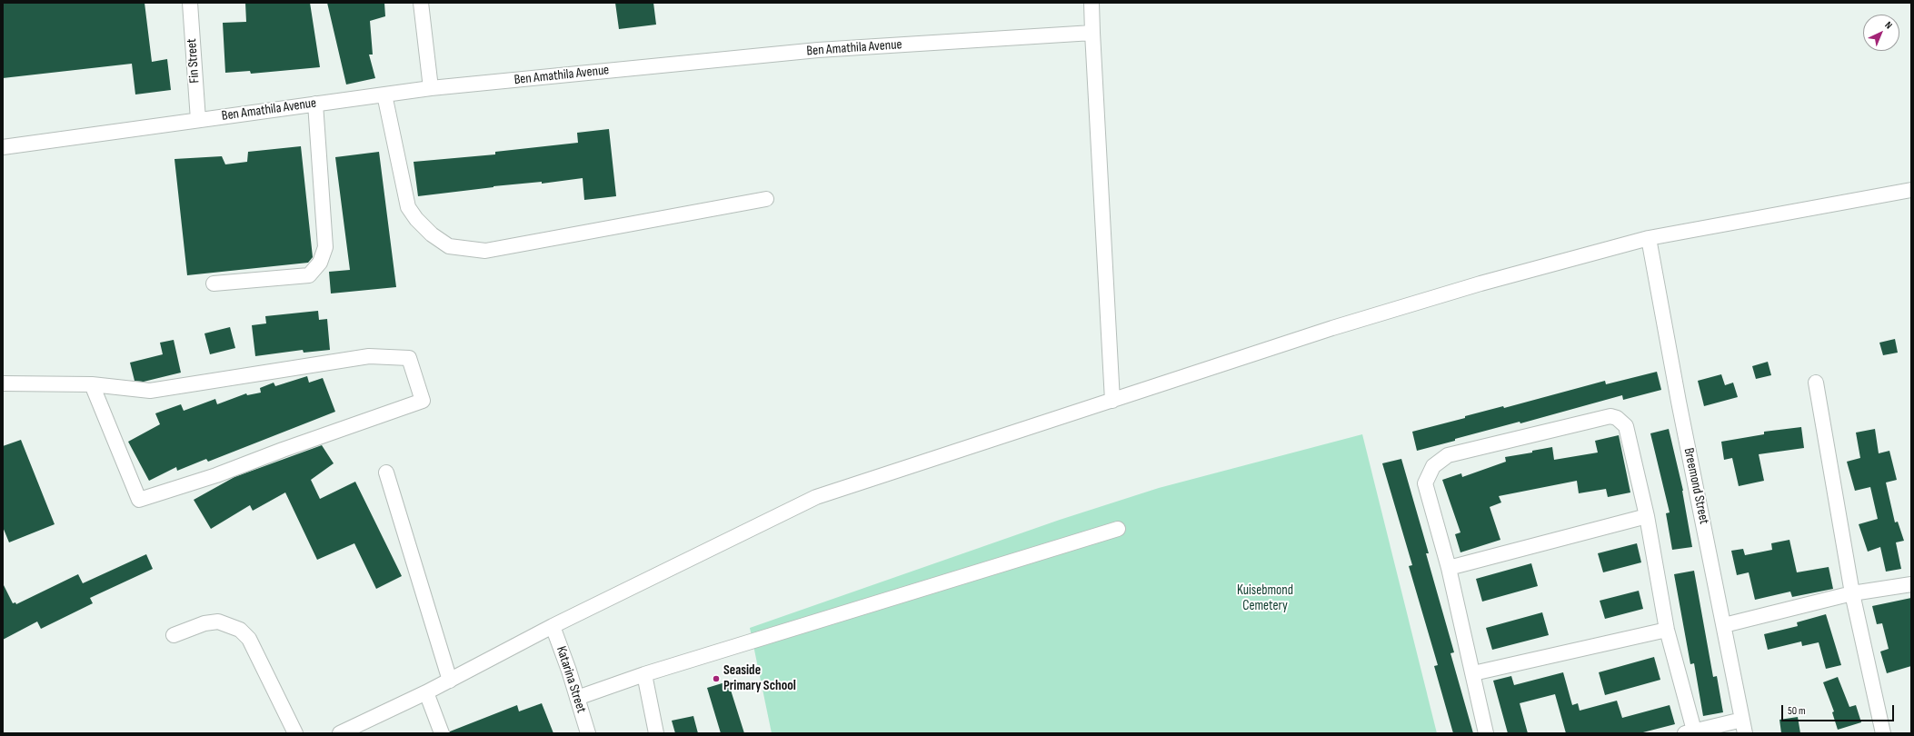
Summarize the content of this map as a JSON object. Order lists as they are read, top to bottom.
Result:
{
  "streets": {
    "street": [
      "Ben Amathila Avenue",
      "Fin Street",
      "Breemond Street",
      "Katarina Street"
    ]
  },
  "crossings": [
    ["Ben Amathila Avenue", "Fin Street"]
  ],
  "parks": ["Kuisebmond Cemetery"],
  "places": ["Seaside Primary School"],
  "scale_bar": "50 m",
  "north": "top right"
}
